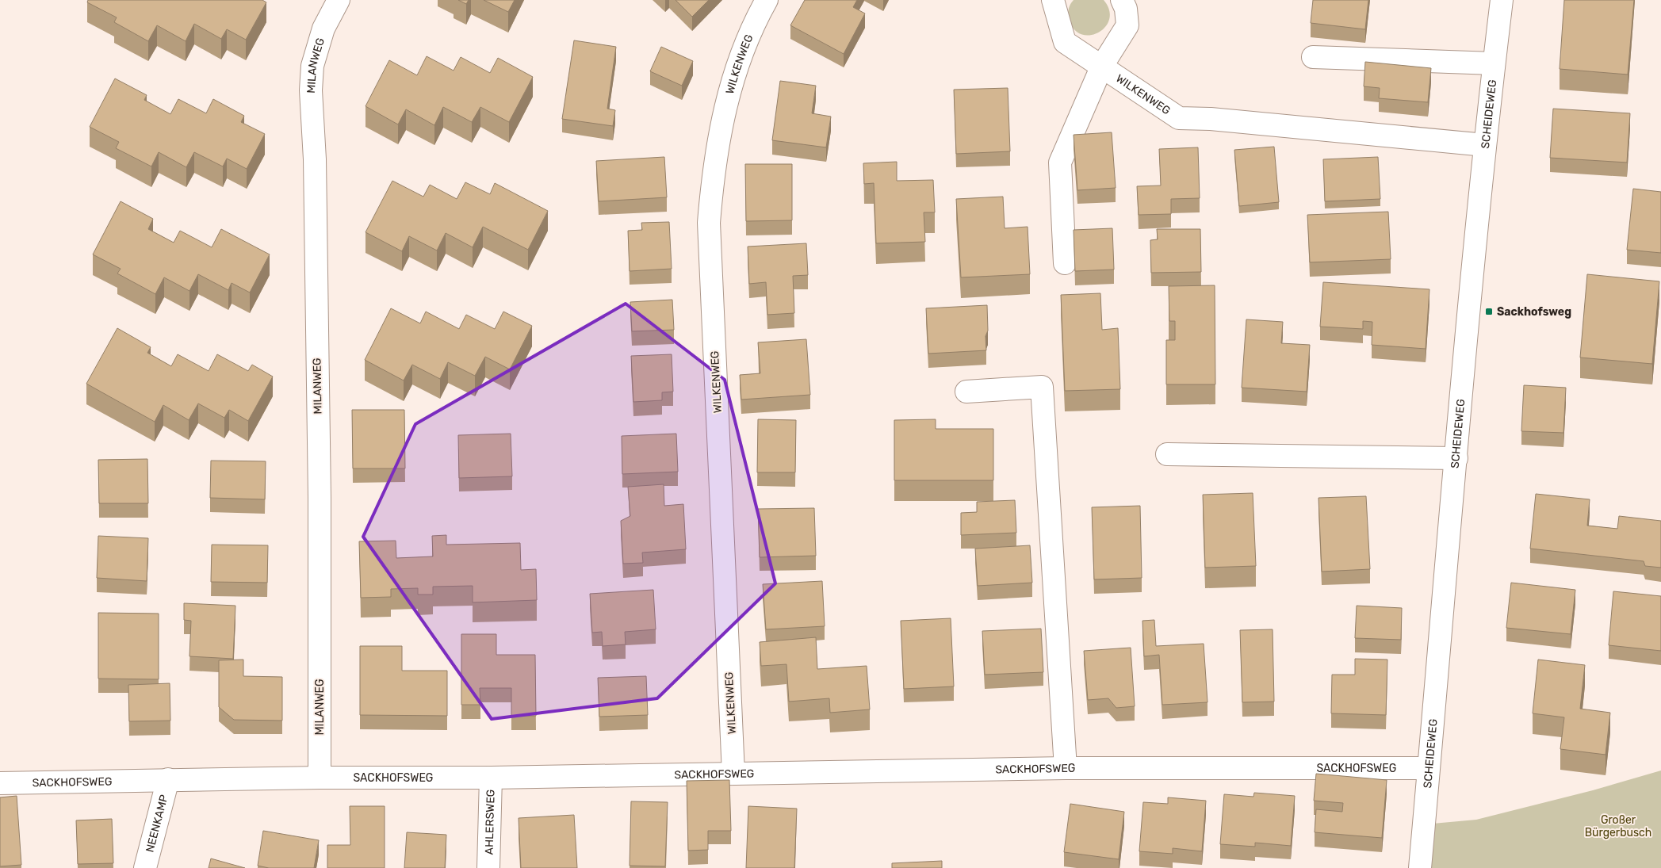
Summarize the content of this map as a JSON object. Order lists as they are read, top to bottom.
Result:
{
  "streets": {
    "street": [
      "WILKENWEG",
      "MILANWEG",
      "SCHEIDEWEG",
      "SACKHOFSWEG",
      "AHLERSWEG",
      "NEENKAMP"
    ]
  },
  "crossings": [
    ["WILKENWEG", "SCHEIDEWEG"],
    ["WILKENWEG", "SACKHOFSWEG"],
    ["MILANWEG", "SACKHOFSWEG"],
    ["SCHEIDEWEG", "SACKHOFSWEG"],
    ["SACKHOFSWEG", "AHLERSWEG"],
    ["SACKHOFSWEG", "NEENKAMP"]
  ],
  "parks": ["Großer Bürgerbusch"],
  "places": {
    "transit": ["Sackhofsweg"]
  }
}
